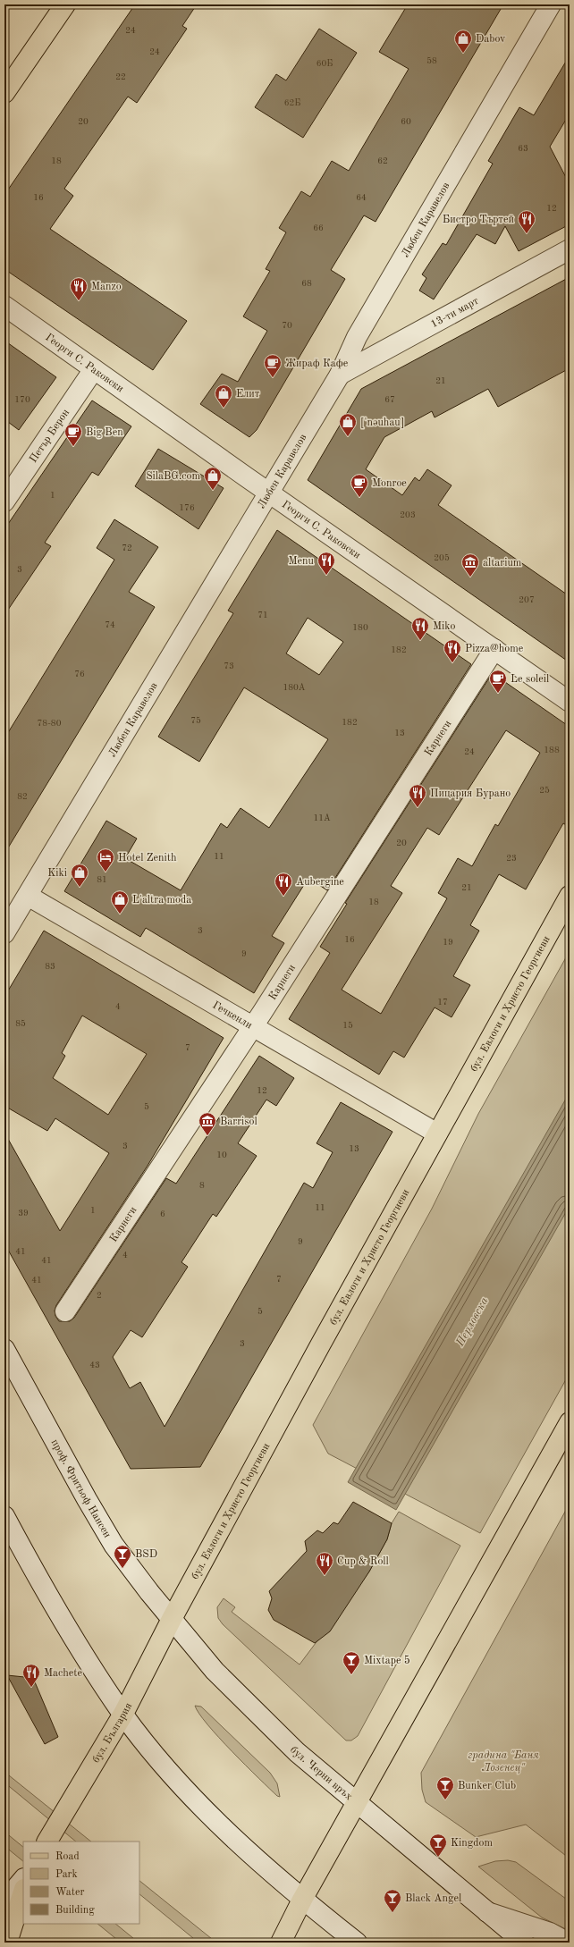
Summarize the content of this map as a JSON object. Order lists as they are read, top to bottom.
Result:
{
  "streets": {
    "main road": ["бул. Евлоги и Христо Георгиеви", "бул. България"],
    "street": [
      "Любен Каравелов",
      "13-ти март",
      "Георги С. Раковски",
      "Петър Берон",
      "Карнеги",
      "Гечкенли",
      "проф. Фритьоф Нансен",
      "бул. Черни връх"
    ]
  },
  "crossings": [
    ["Любен Каравелов", "13-ти март"],
    ["Любен Каравелов", "Георги С. Раковски"],
    ["Любен Каравелов", "Гечкенли"],
    ["Георги С. Раковски", "Петър Берон"],
    ["Георги С. Раковски", "Карнеги"],
    ["Карнеги", "Гечкенли"],
    ["бул. Евлоги и Христо Георгиеви", "Гечкенли"],
    ["бул. Евлоги и Христо Георгиеви", "проф. Фритьоф Нансен"],
    ["бул. Евлоги и Христо Георгиеви", "бул. България"],
    ["бул. Евлоги и Христо Георгиеви", "бул. Черни връх"],
    ["проф. Фритьоф Нансен", "бул. България"],
    ["проф. Фритьоф Нансен", "бул. Черни връх"],
    ["бул. България", "бул. Черни връх"]
  ],
  "water": ["Перловска"],
  "parks": ["градина \"Баня Лозенец\""],
  "places": {
    "shop": [
      "Dabov",
      "Елит",
      "['nəuhau]",
      "SilaBG.com",
      "Kiki",
      "L'altra moda"
    ],
    "restaurant": [
      "Бистро Търтей",
      "Manzo",
      "Menu",
      "Miko",
      "Pizza@home",
      "Пицария Бурано",
      "Aubergine",
      "Cup & Roll",
      "Machete"
    ],
    "cafe": [
      "Жираф Кафе",
      "Big Ben",
      "Monroe",
      "Le soleil"
    ],
    "museum": ["altarium", "Barrisol"],
    "hotel": ["Hotel Zenith"],
    "bar": [
      "BSD",
      "Mixtape 5",
      "Bunker Club",
      "Kingdom",
      "Black Angel"
    ]
  },
  "house_numbers": [
    "24",
    "24",
    "58",
    "60Б",
    "22",
    "62Б",
    "20",
    "60",
    "63",
    "18",
    "62",
    "16",
    "64",
    "12",
    "66",
    "68",
    "70",
    "21",
    "170",
    "67",
    "1",
    "176",
    "203",
    "72",
    "205",
    "3",
    "207",
    "71",
    "74",
    "180",
    "182",
    "73",
    "76",
    "180А",
    "75",
    "182",
    "78-80",
    "13",
    "188",
    "24",
    "25",
    "82",
    "11А",
    "20",
    "11",
    "23",
    "81",
    "21",
    "18",
    "3",
    "16",
    "19",
    "9",
    "83",
    "17",
    "4",
    "85",
    "15",
    "7",
    "12",
    "5",
    "3",
    "13",
    "10",
    "8",
    "11",
    "1",
    "39",
    "6",
    "9",
    "41",
    "4",
    "41",
    "7",
    "41",
    "2",
    "5",
    "3",
    "43"
  ],
  "legend": [
    "Road",
    "Park",
    "Water",
    "Building"
  ]
}
